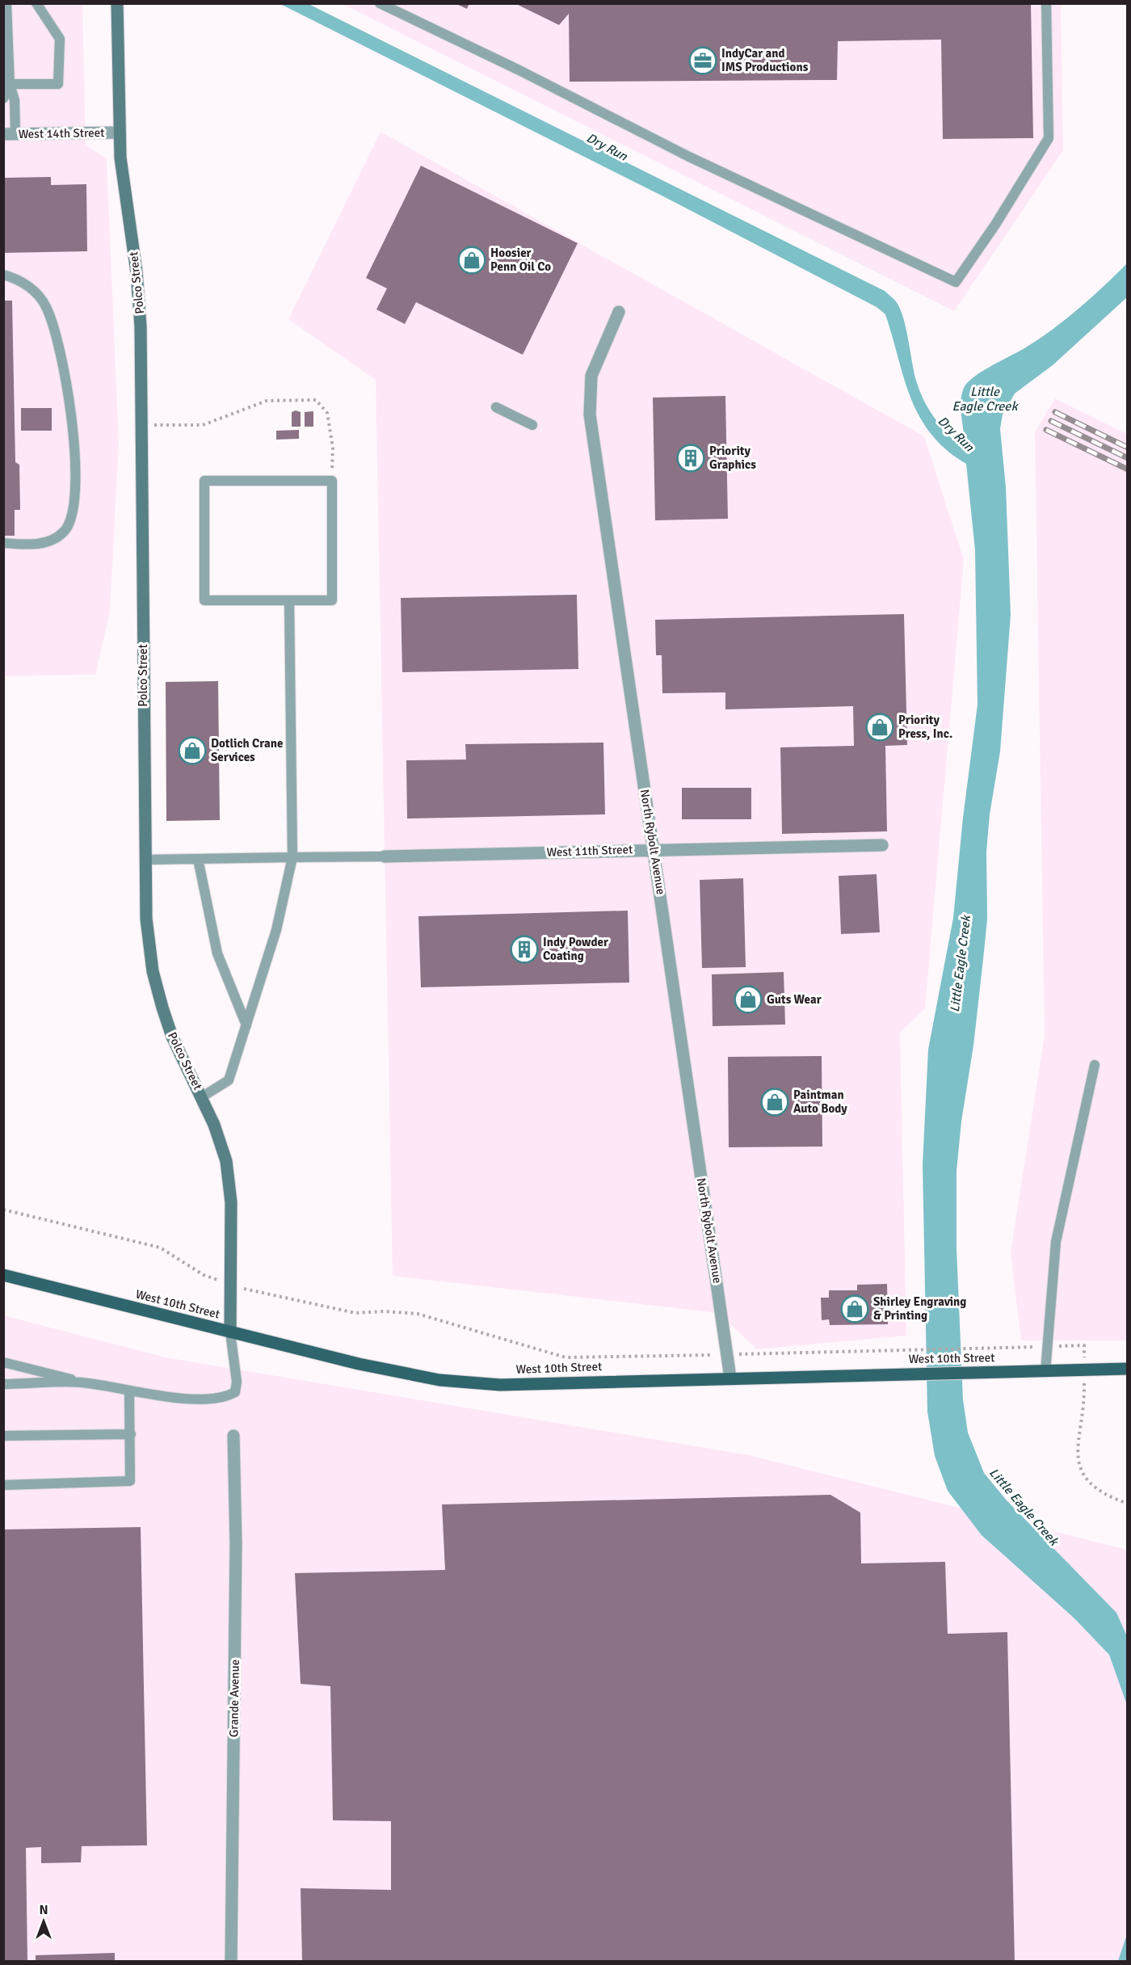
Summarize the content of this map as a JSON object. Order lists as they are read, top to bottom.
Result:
{
  "streets": {
    "main road": ["West 10th Street"],
    "street": [
      "West 14th Street",
      "Polco Street",
      "North Rybolt Avenue",
      "West 11th Street",
      "Grande Avenue"
    ]
  },
  "crossings": [
    ["West 14th Street", "Polco Street"],
    ["Polco Street", "West 10th Street"],
    ["North Rybolt Avenue", "West 11th Street"],
    ["North Rybolt Avenue", "West 10th Street"]
  ],
  "water": ["Dry Run", "Little Eagle Creek"],
  "places": {
    "office": ["IndyCar and IMS Productions"],
    "shop": [
      "Hoosier Penn Oil Co",
      "Priority Press, Inc.",
      "Dotlich Crane Services",
      "Guts Wear",
      "Paintman Auto Body",
      "Shirley Engraving & Printing"
    ],
    "building": ["Priority Graphics", "Indy Powder Coating"]
  },
  "north": "top"
}
